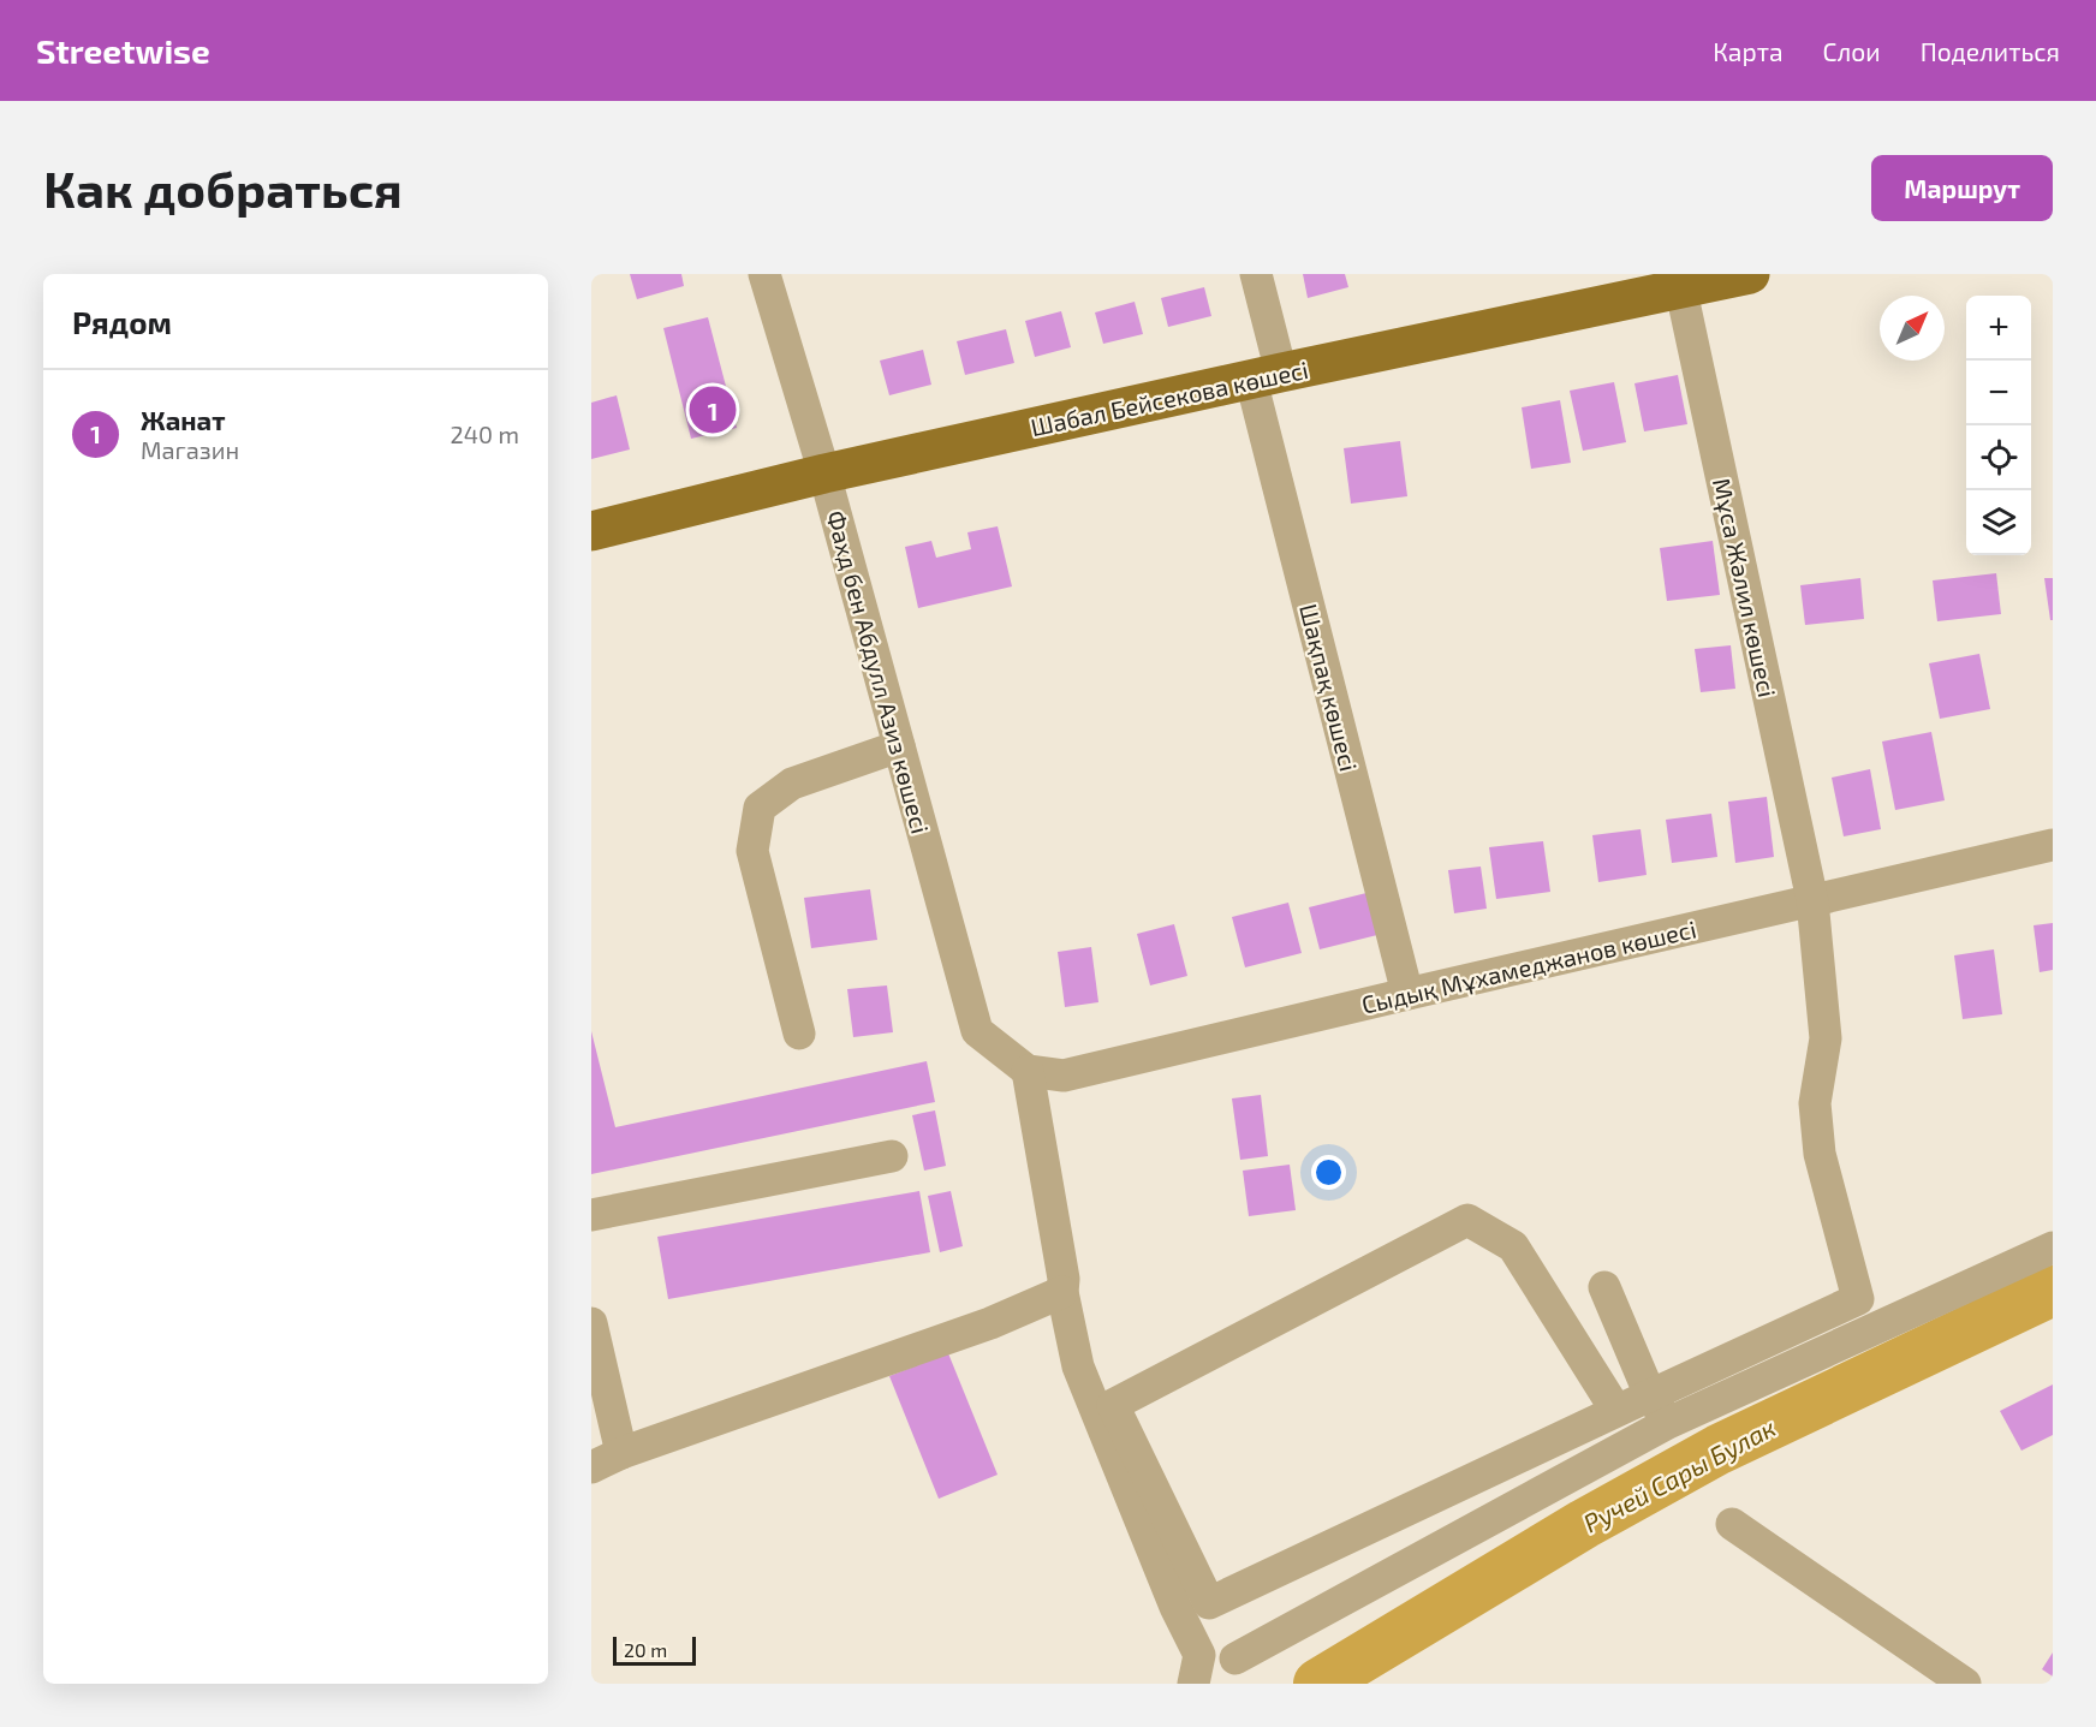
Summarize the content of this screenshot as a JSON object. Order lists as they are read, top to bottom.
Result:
{
  "streets": {
    "main road": ["Шабал Бейсекова көшесі"],
    "street": [
      "Мұса Жәлил көшесі",
      "Фахд бен Абдулл Азиз көшесі",
      "Шақпақ көшесі",
      "Сыдық Мұхамеджанов көшесі"
    ]
  },
  "crossings": [
    ["Шабал Бейсекова көшесі", "Мұса Жәлил көшесі"],
    ["Шабал Бейсекова көшесі", "Фахд бен Абдулл Азиз көшесі"],
    ["Шабал Бейсекова көшесі", "Шақпақ көшесі"],
    ["Мұса Жәлил көшесі", "Сыдық Мұхамеджанов көшесі"],
    ["Фахд бен Абдулл Азиз көшесі", "Сыдық Мұхамеджанов көшесі"],
    ["Шақпақ көшесі", "Сыдық Мұхамеджанов көшесі"]
  ],
  "water": ["Ручей Сары Булак"],
  "scale_bar": "20 m",
  "north": "top right",
  "page": {
    "header": "Streetwise",
    "nav": ["Карта", "Слои", "Поделиться"],
    "buttons": "Маршрут",
    "title": "Как добраться",
    "heading": "Рядом",
    "map_buttons": ["+", "−"],
    "list": [
      {
        "mark": "1",
        "name": "Жанат",
        "note": "Магазин",
        "value": "240 m"
      }
    ],
    "pins": "1",
    "scale": "20 m"
  }
}
